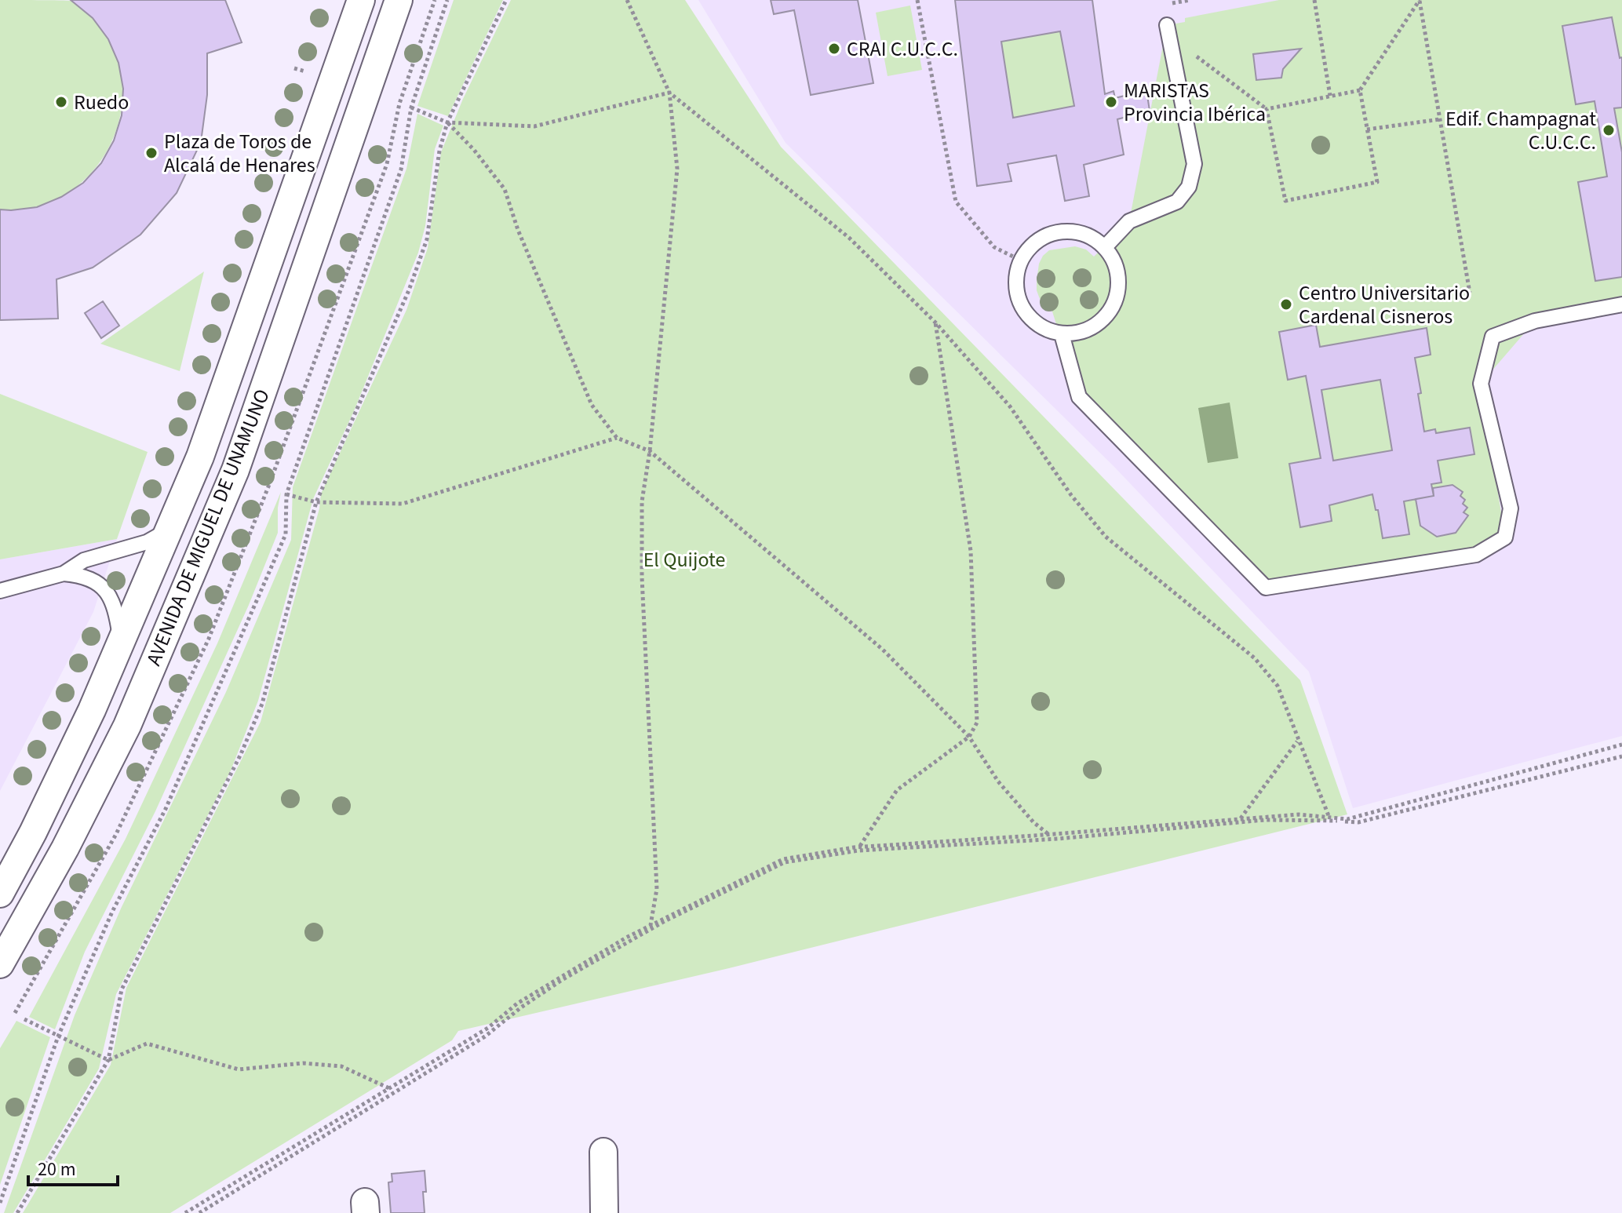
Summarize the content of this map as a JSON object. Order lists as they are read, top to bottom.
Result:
{
  "streets": {
    "street": ["AVENIDA DE MIGUEL DE UNAMUNO"]
  },
  "parks": ["El Quijote"],
  "places": [
    "CRAI C.U.C.C.",
    "Ruedo",
    "MARISTAS Provincia Ibérica",
    "Edif. Champagnat C.U.C.C.",
    "Plaza de Toros de Alcalá de Henares",
    "Centro Universitario Cardenal Cisneros"
  ],
  "scale_bar": "20 m"
}
